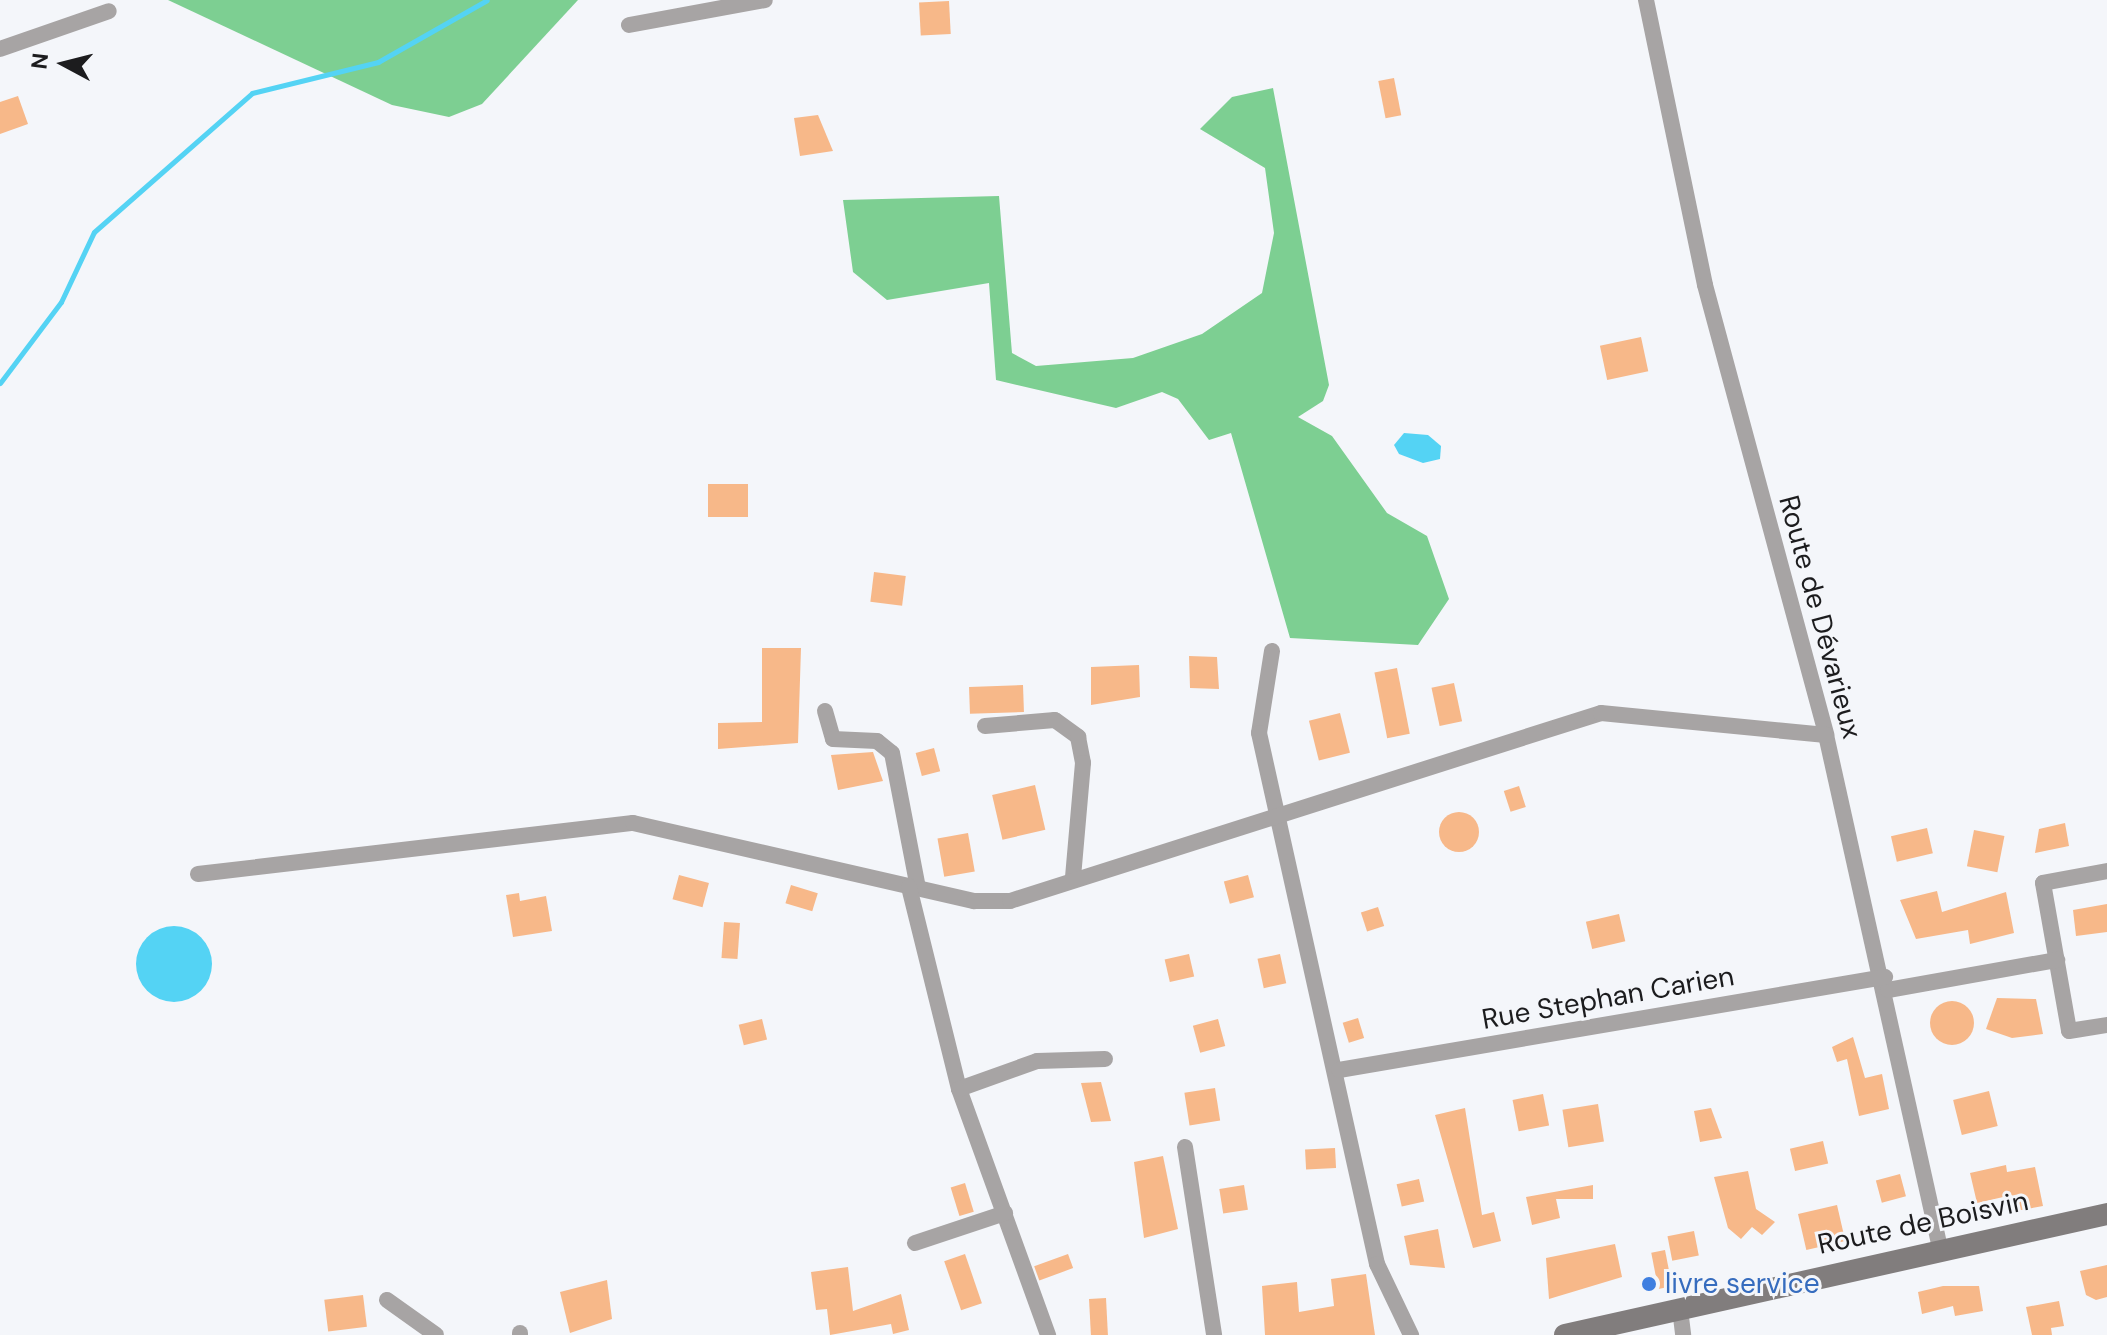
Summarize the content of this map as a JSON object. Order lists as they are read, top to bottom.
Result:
{
  "streets": {
    "main road": ["Route de Boisvin"],
    "street": ["Route de Dévarieux", "Rue Stephan Carien"]
  },
  "crossings": [
    ["Route de Dévarieux", "Rue Stephan Carien"],
    ["Route de Dévarieux", "Route de Boisvin"]
  ],
  "places": ["livre service"],
  "north": "left"
}
